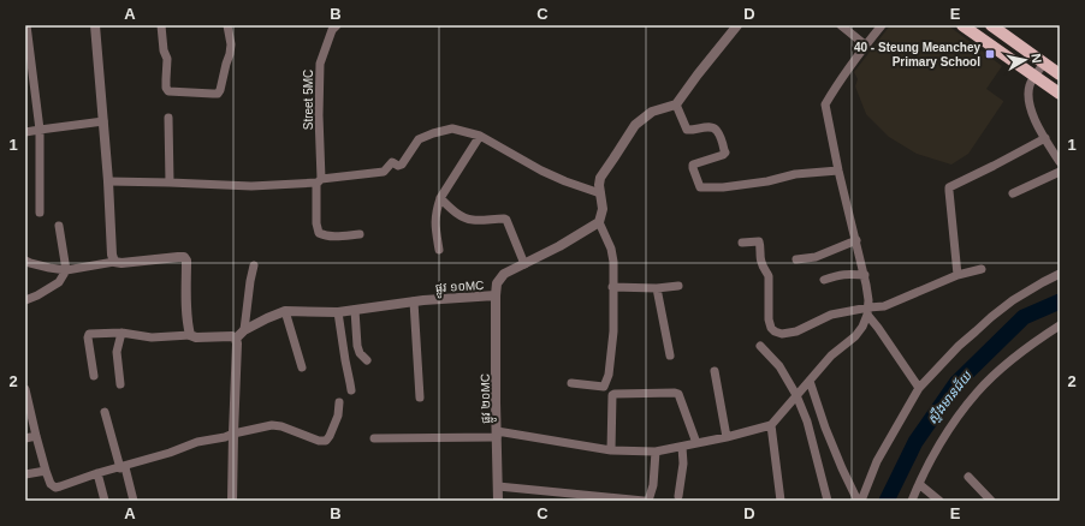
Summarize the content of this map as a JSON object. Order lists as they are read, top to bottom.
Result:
{
  "streets": {
    "street": ["Street 5MC", "ផ្លូវ ១០MC", "ផ្លូវ ២០MC"]
  },
  "crossings": [
    ["ផ្លូវ ១០MC", "ផ្លូវ ២០MC"]
  ],
  "water": ["ស្ទឹងមានជ័យ"],
  "places": {
    "transit": ["40 - Steung Meanchey Primary School"]
  },
  "north": "right",
  "grid": {
    "columns": [
      "A",
      "B",
      "C",
      "D",
      "E"
    ],
    "rows": ["1", "2"]
  }
}
